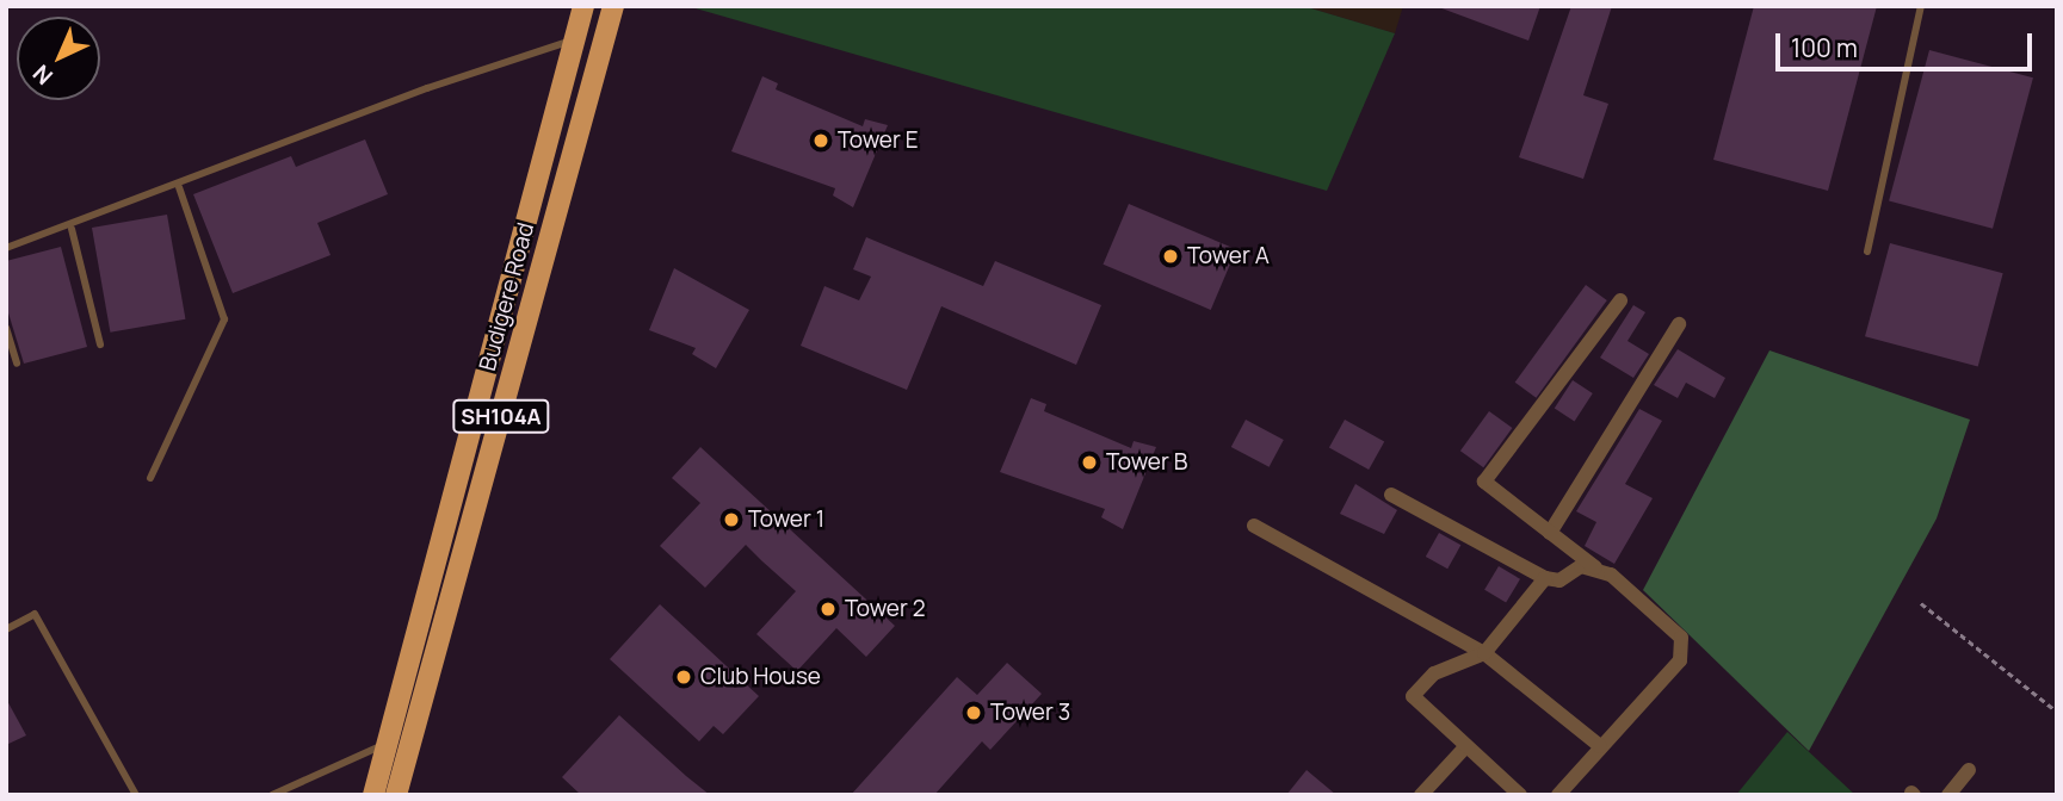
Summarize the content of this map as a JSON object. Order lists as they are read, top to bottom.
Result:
{
  "streets": {
    "main road": ["Budigere Road", "SH104A"]
  },
  "places": [
    "Tower E",
    "Tower A",
    "Tower B",
    "Tower 1",
    "Tower 2",
    "Club House",
    "Tower 3"
  ],
  "scale_bar": "100 m",
  "north": "bottom left"
}
